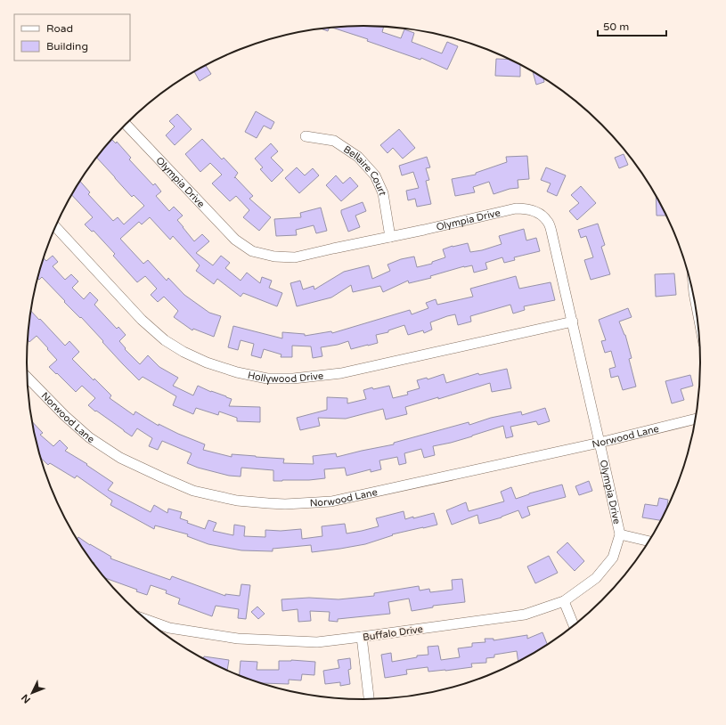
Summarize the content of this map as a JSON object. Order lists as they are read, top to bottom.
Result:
{
  "streets": {
    "street": [
      "Bellaire Court",
      "Olympia Drive",
      "Hollywood Drive",
      "Norwood Lane",
      "Buffalo Drive"
    ]
  },
  "crossings": [
    ["Bellaire Court", "Olympia Drive"],
    ["Olympia Drive", "Hollywood Drive"],
    ["Olympia Drive", "Norwood Lane"],
    ["Olympia Drive", "Buffalo Drive"]
  ],
  "legend": ["Road", "Building"],
  "scale_bar": "50 m",
  "north": "bottom left"
}
